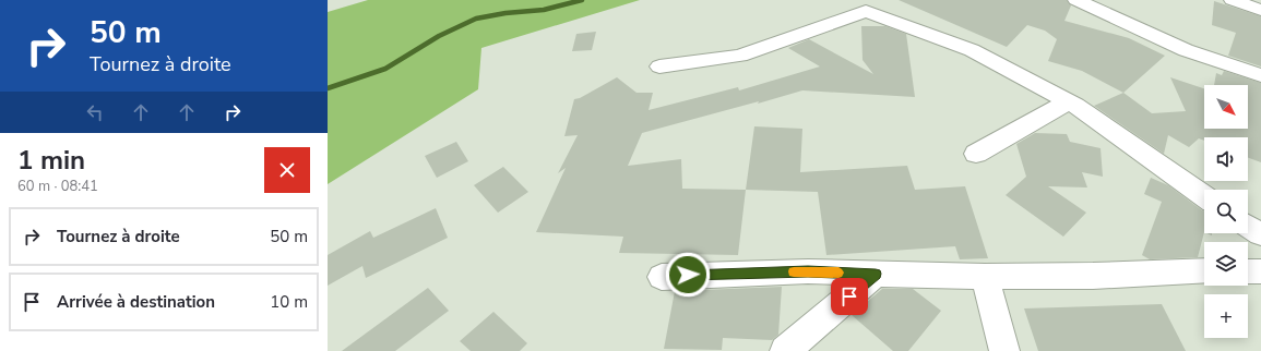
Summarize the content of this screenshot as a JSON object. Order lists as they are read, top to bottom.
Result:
{
  "north": "bottom right",
  "page": {
    "turn": ["50 m", "Tournez à droite"],
    "map_buttons": "+",
    "heading": ["1 min", "60 m · 08:41"],
    "list": [
      {
        "name": "Tournez à droite",
        "value": "50 m"
      },
      {
        "name": "Arrivée à destination",
        "value": "10 m"
      }
    ]
  }
}
